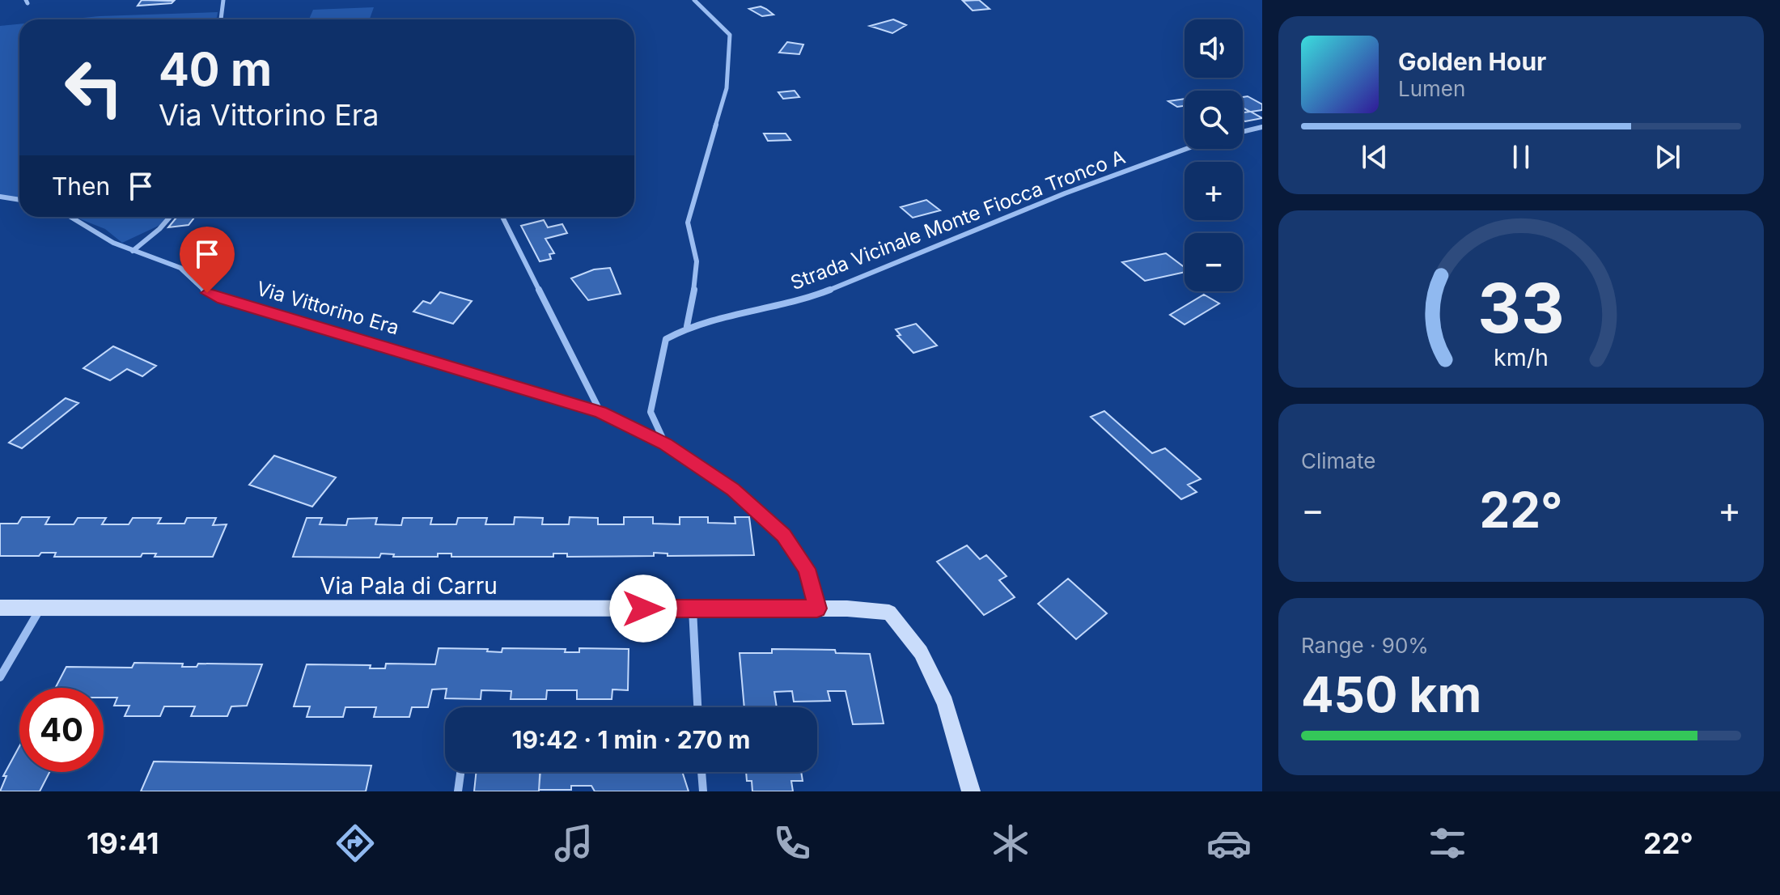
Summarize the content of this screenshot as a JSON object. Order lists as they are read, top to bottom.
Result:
{
  "streets": {
    "street": ["Strada Vicinale Monte Fiocca Tronco A", "Via Vittorino Era", "Via Pala di Carru"]
  },
  "crossings": [
    ["Strada Vicinale Monte Fiocca Tronco A", "Via Vittorino Era"],
    ["Via Vittorino Era", "Via Pala di Carru"]
  ],
  "page": {
    "map_buttons": ["+", "−"],
    "turn": ["40 m", "Via Vittorino Era"],
    "song": ["Golden Hour", "Lumen"],
    "then": "Then",
    "tile": [
      "Climate",
      ["Range · 90%", "450 km"]
    ],
    "heat": ["−", "22°", "+"],
    "limit": "40",
    "trip": "19:42 · 1 min · 270 m",
    "tabs": ["19:41", "22°"],
    "gauge": ["33", "km/h"]
  }
}
